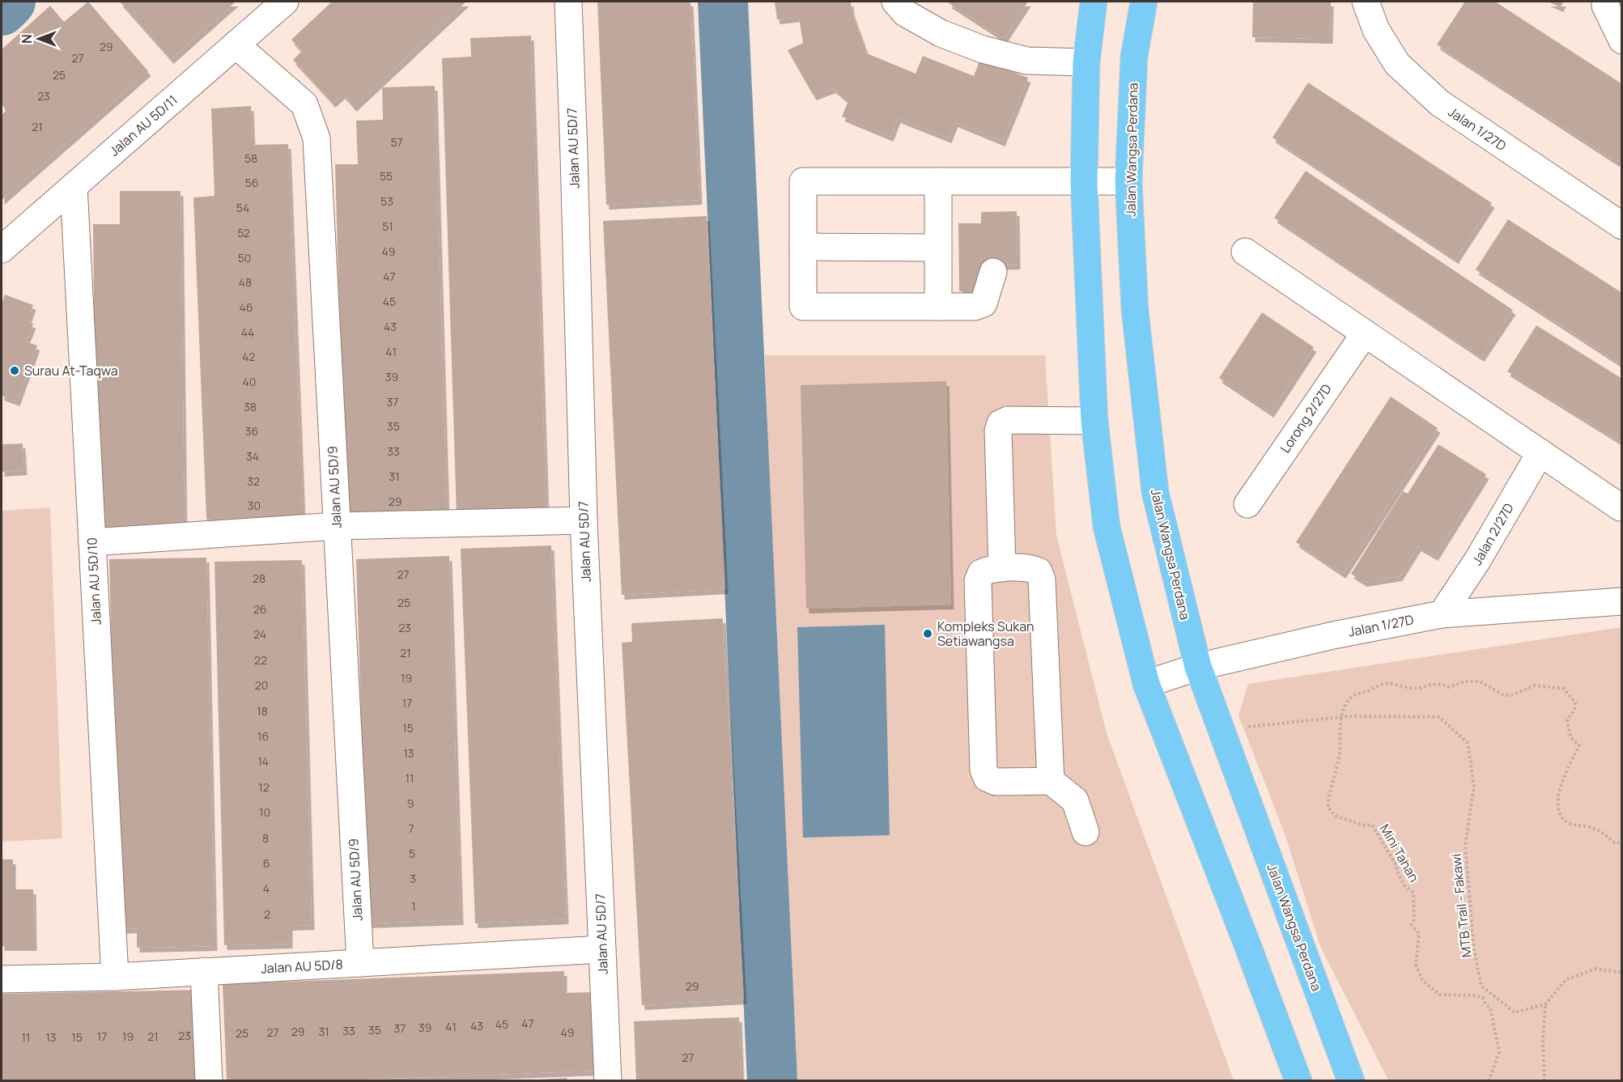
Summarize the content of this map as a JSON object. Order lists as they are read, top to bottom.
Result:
{
  "streets": {
    "main road": ["Jalan Wangsa Perdana"],
    "street": [
      "Jalan AU 5D/11",
      "Jalan 1/27D",
      "Jalan AU 5D/7",
      "Lorong 2/27D",
      "Jalan AU 5D/9",
      "Jalan 2/27D",
      "Jalan AU 5D/10",
      "Jalan AU 5D/8"
    ],
    "path": ["Mini Tahan", "MTB Trail - Fakawi"]
  },
  "crossings": [
    ["Jalan AU 5D/11", "Jalan AU 5D/9"],
    ["Jalan AU 5D/11", "Jalan AU 5D/10"],
    ["Jalan 1/27D", "Jalan Wangsa Perdana"],
    ["Jalan 1/27D", "Jalan 2/27D"],
    ["Jalan AU 5D/7", "Jalan AU 5D/8"],
    ["Jalan Wangsa Perdana", "MTB Trail - Fakawi"],
    ["Jalan AU 5D/9", "Jalan AU 5D/8"],
    ["Jalan AU 5D/10", "Jalan AU 5D/8"],
    ["Mini Tahan", "MTB Trail - Fakawi"]
  ],
  "places": ["Surau At-Taqwa", "Kompleks Sukan Setiawangsa"],
  "house_numbers": [
    "29",
    "27",
    "25",
    "23",
    "21",
    "57",
    "58",
    "55",
    "56",
    "53",
    "54",
    "51",
    "52",
    "49",
    "50",
    "47",
    "48",
    "45",
    "46",
    "43",
    "44",
    "41",
    "42",
    "39",
    "40",
    "37",
    "38",
    "35",
    "36",
    "33",
    "34",
    "31",
    "32",
    "29",
    "30",
    "27",
    "28",
    "25",
    "26",
    "23",
    "24",
    "21",
    "22",
    "19",
    "20",
    "17",
    "18",
    "15",
    "16",
    "13",
    "14",
    "11",
    "12",
    "9",
    "10",
    "7",
    "8",
    "5",
    "6",
    "3",
    "4",
    "1",
    "2",
    "29",
    "47",
    "45",
    "43",
    "41",
    "39",
    "37",
    "35",
    "33",
    "29",
    "31",
    "27",
    "49",
    "25",
    "23",
    "17",
    "19",
    "21",
    "11",
    "13",
    "15",
    "27"
  ],
  "north": "left"
}
